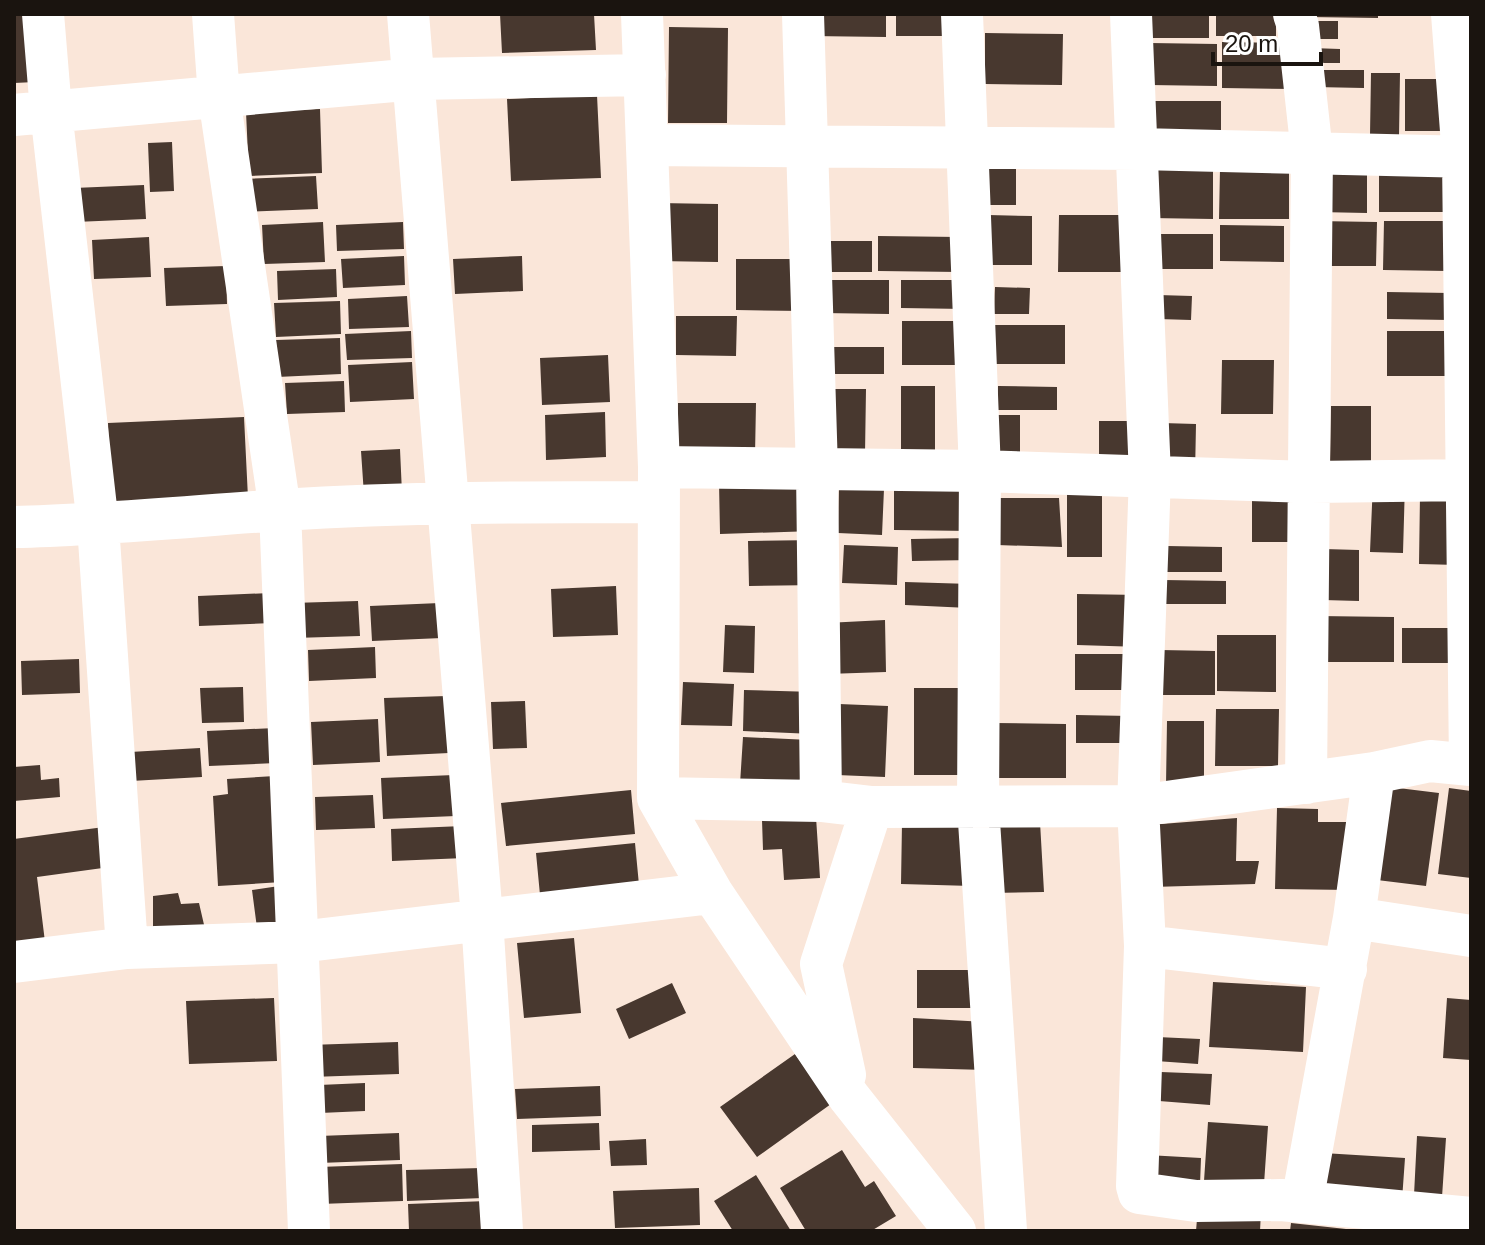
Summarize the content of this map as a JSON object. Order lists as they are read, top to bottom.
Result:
{
  "scale_bar": "20 m"
}
